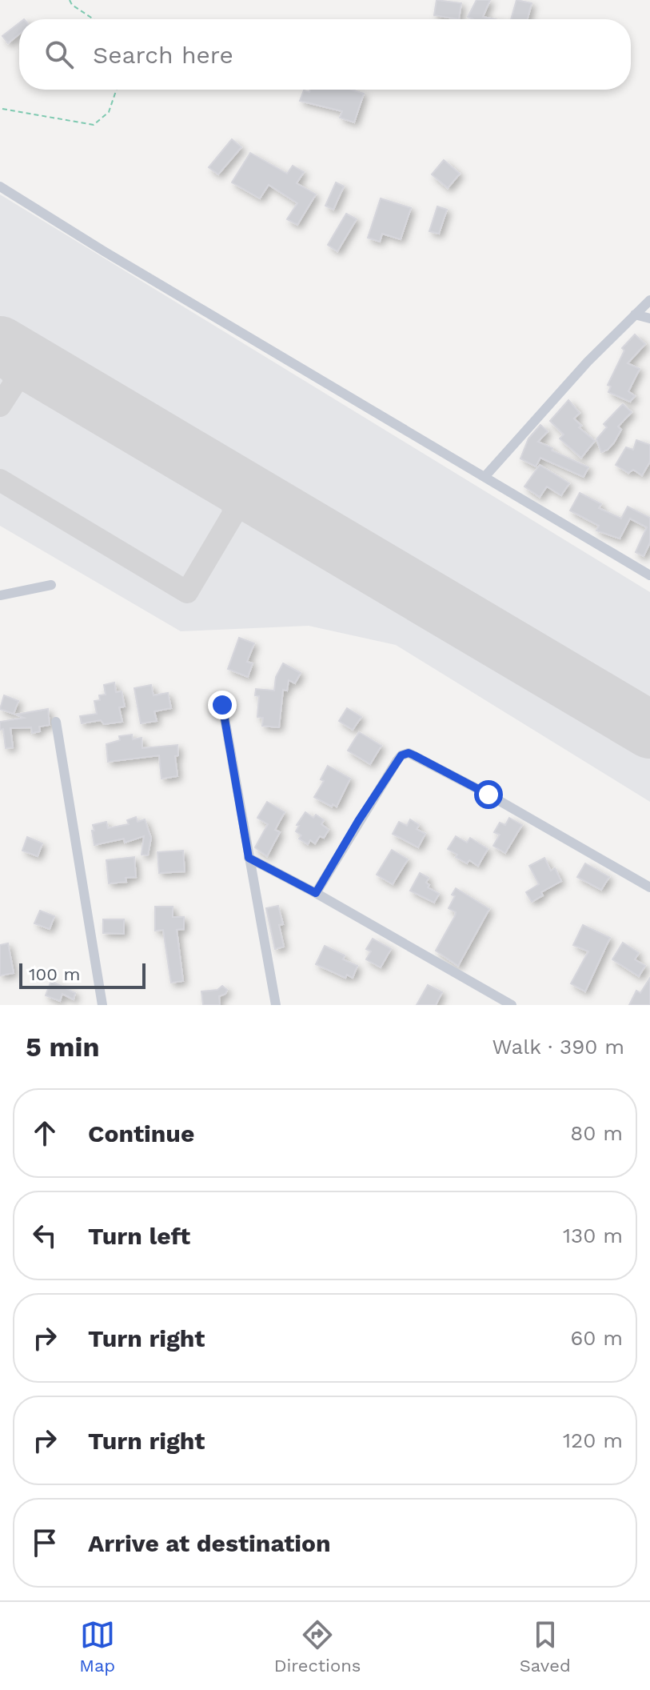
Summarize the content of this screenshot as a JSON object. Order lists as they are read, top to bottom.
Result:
{
  "scale_bar": "100 m",
  "page": {
    "search": "Search here",
    "scale": "100 m",
    "heading": ["5 min", "Walk · 390 m"],
    "list": [
      ["Continue", "80 m"],
      ["Turn left", "130 m"],
      ["Turn right", "60 m"],
      ["Turn right", "120 m"],
      "Arrive at destination"
    ],
    "nav": ["Map", "Directions", "Saved"]
  }
}
